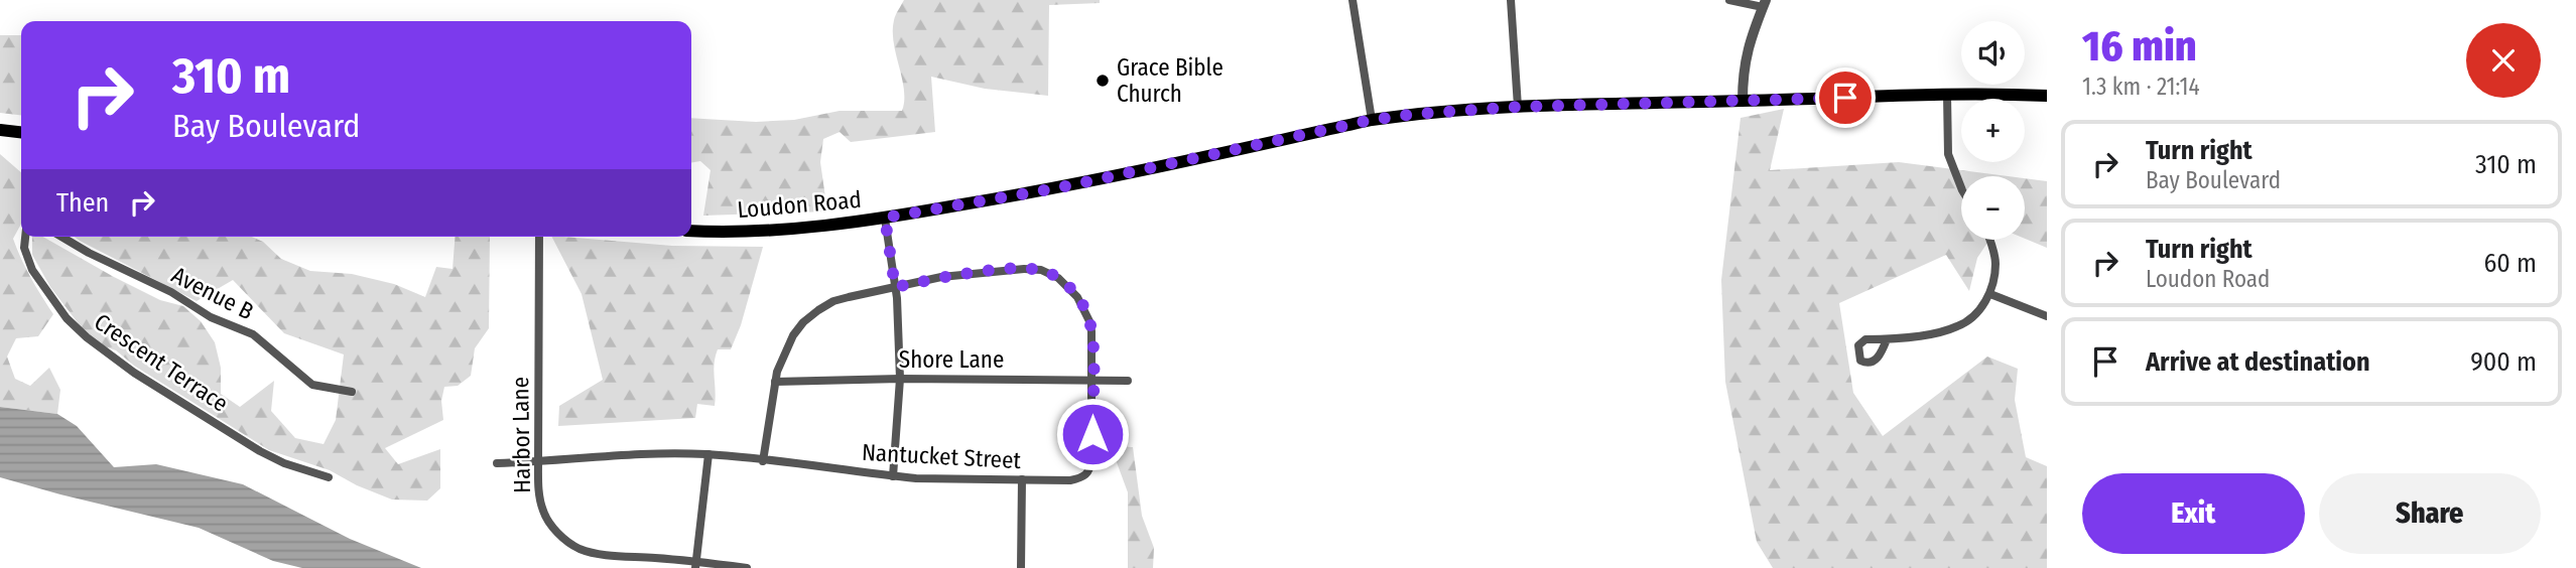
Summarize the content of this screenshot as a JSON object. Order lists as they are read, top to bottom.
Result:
{
  "streets": {
    "main road": ["Loudon Road"],
    "street": [
      "Avenue B",
      "Shore Lane",
      "Crescent Terrace",
      "Harbor Lane",
      "Nantucket Street"
    ]
  },
  "crossings": [
    ["Shore Lane", "Nantucket Street"],
    ["Harbor Lane", "Nantucket Street"]
  ],
  "places": ["Grace Bible Church"],
  "page": {
    "heading": ["16 min", "1.3 km · 21:14"],
    "map_buttons": ["+", "−"],
    "turn": ["310 m", "Bay Boulevard"],
    "list": [
      {
        "name": "Turn right",
        "note": "Bay Boulevard",
        "value": "310 m"
      },
      {
        "name": "Turn right",
        "note": "Loudon Road",
        "value": "60 m"
      },
      {
        "name": "Arrive at destination",
        "value": "900 m"
      }
    ],
    "then": "Then",
    "buttons": ["Exit", "Share"]
  }
}
